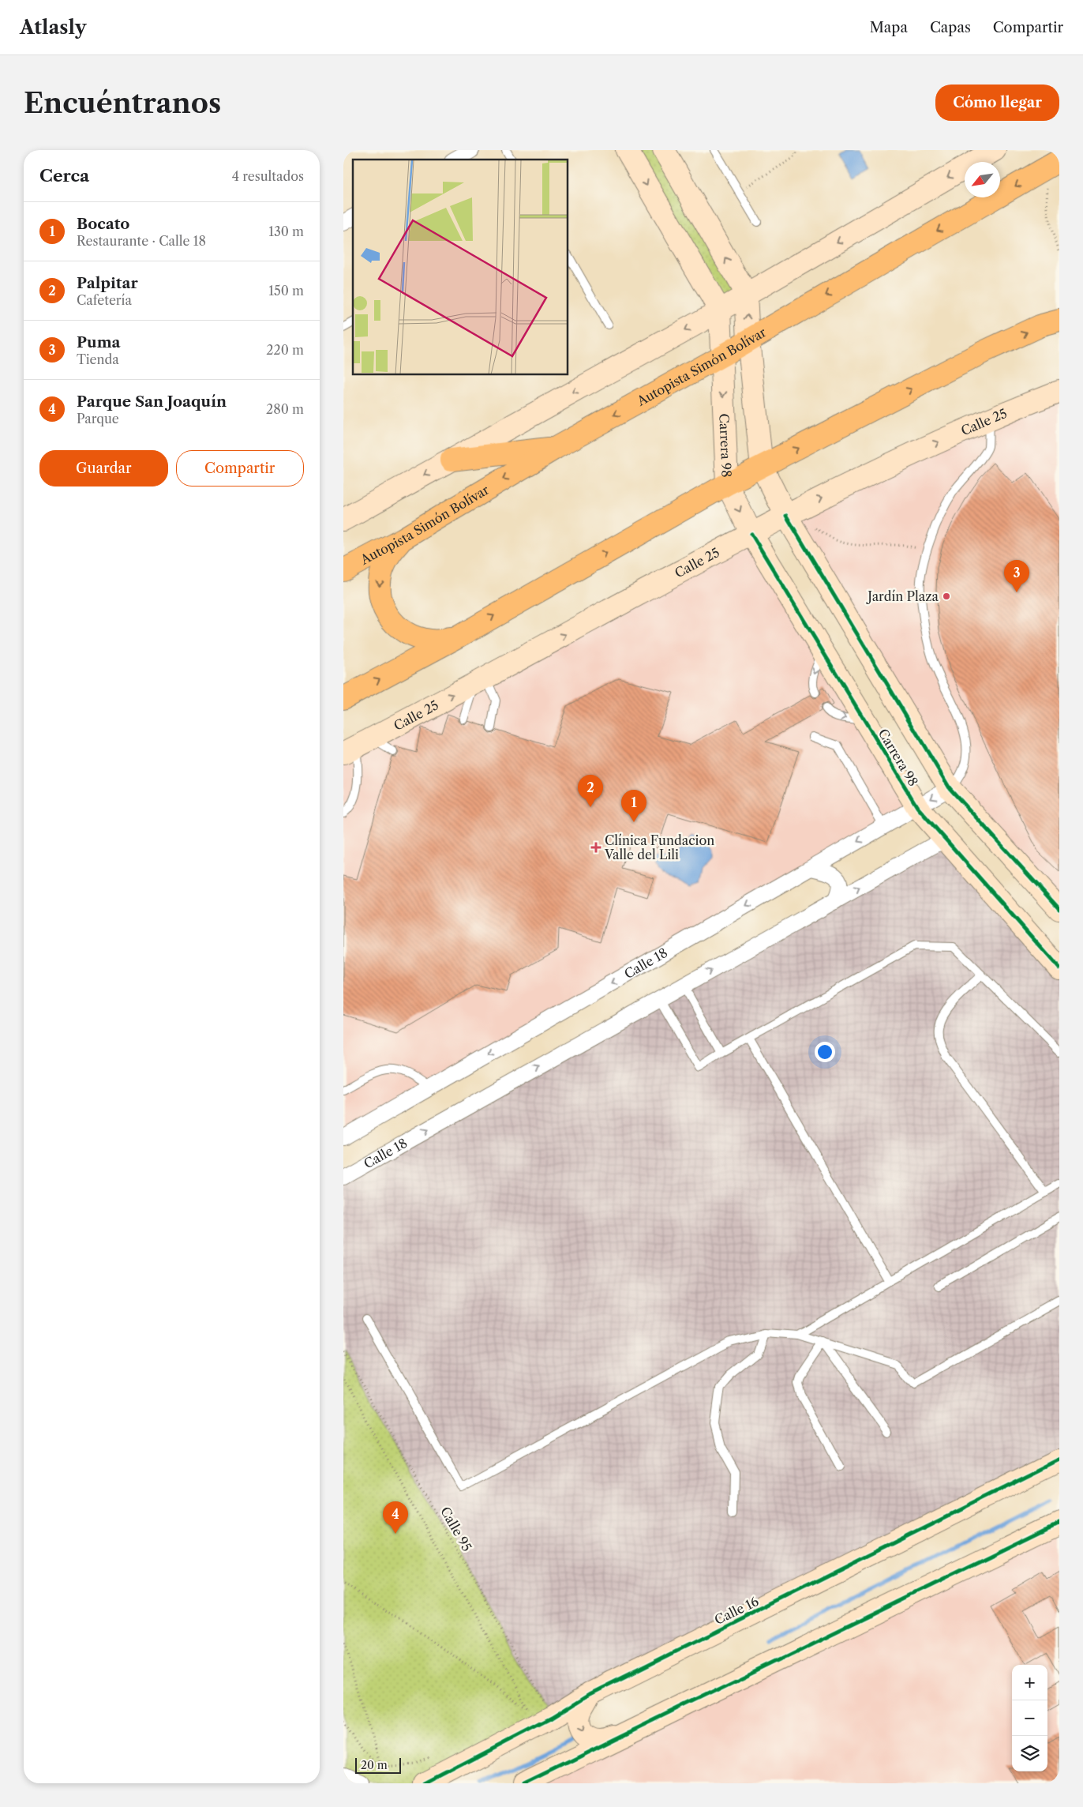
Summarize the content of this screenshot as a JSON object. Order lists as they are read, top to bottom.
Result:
{
  "streets": {
    "highway": ["Autopista Simón Bolívar"],
    "street": [
      "Calle 25",
      "Carrera 98",
      "Calle 18",
      "Calle 16"
    ],
    "path": ["Calle 95"]
  },
  "crossings": [
    ["Autopista Simón Bolívar", "Carrera 98"],
    ["Calle 25", "Carrera 98"],
    ["Carrera 98", "Calle 18"],
    ["Calle 95", "Calle 16"]
  ],
  "one_way": ["Calle 25"],
  "places": {
    "other": ["Jardín Plaza"],
    "health": ["Clínica Fundacion Valle del Lili"]
  },
  "scale_bar": "20 m",
  "north": "bottom left",
  "page": {
    "header": "Atlasly",
    "nav": ["Mapa", "Capas", "Compartir"],
    "buttons": [
      "Cómo llegar",
      ["Guardar", "Compartir"]
    ],
    "title": "Encuéntranos",
    "heading": ["Cerca", "4 resultados"],
    "list": [
      {
        "mark": "1",
        "name": "Bocato",
        "note": "Restaurante · Calle 18",
        "value": "130 m"
      },
      {
        "mark": "2",
        "name": "Palpitar",
        "note": "Cafetería",
        "value": "150 m"
      },
      {
        "mark": "3",
        "name": "Puma",
        "note": "Tienda",
        "value": "220 m"
      },
      {
        "mark": "4",
        "name": "Parque San Joaquín",
        "note": "Parque",
        "value": "280 m"
      }
    ],
    "pins": [
      "3",
      "2",
      "1",
      "4"
    ],
    "map_buttons": ["+", "−"],
    "scale": "20 m"
  }
}
